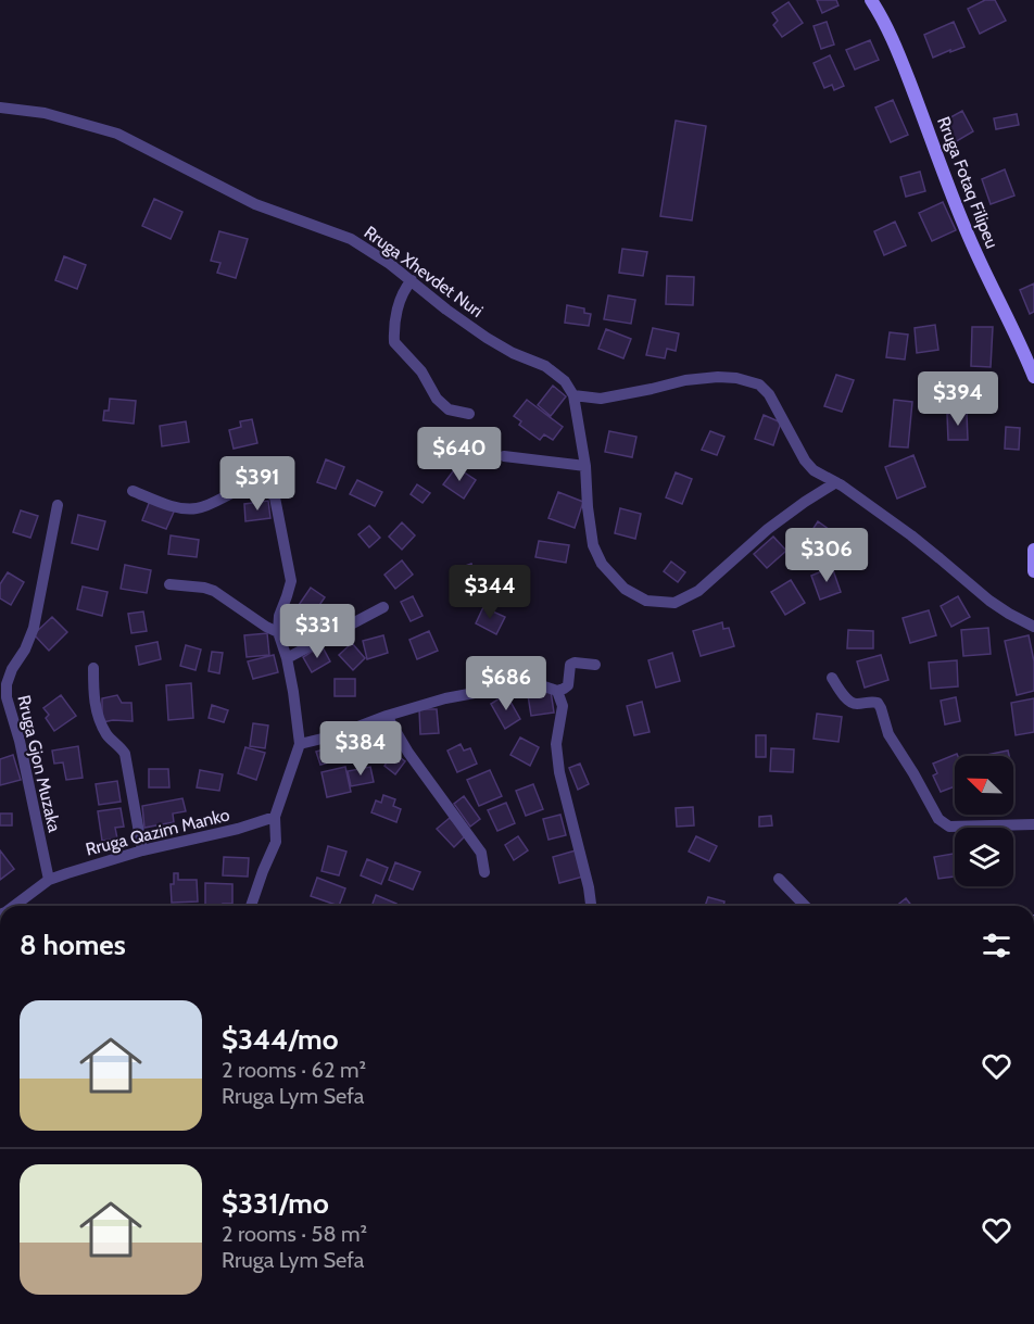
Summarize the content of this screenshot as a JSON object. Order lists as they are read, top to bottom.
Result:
{
  "streets": {
    "main road": ["Rruga Fotaq Filipeu"],
    "street": ["Rruga Xhevdet Nuri", "Rruga Gjon Muzaka", "Rruga Qazim Manko"]
  },
  "crossings": [
    ["Rruga Gjon Muzaka", "Rruga Qazim Manko"]
  ],
  "north": "top left",
  "page": {
    "price": [
      "$394",
      "$640",
      "$391",
      "$306",
      "$344",
      "$331",
      "$686",
      "$384"
    ],
    "heading": "8 homes",
    "list": [
      {
        "name": "$344/mo",
        "note": "2 rooms · 62 m² · Rruga Lym Sefa"
      },
      {
        "name": "$331/mo",
        "note": "2 rooms · 58 m² · Rruga Lym Sefa"
      }
    ]
  }
}
